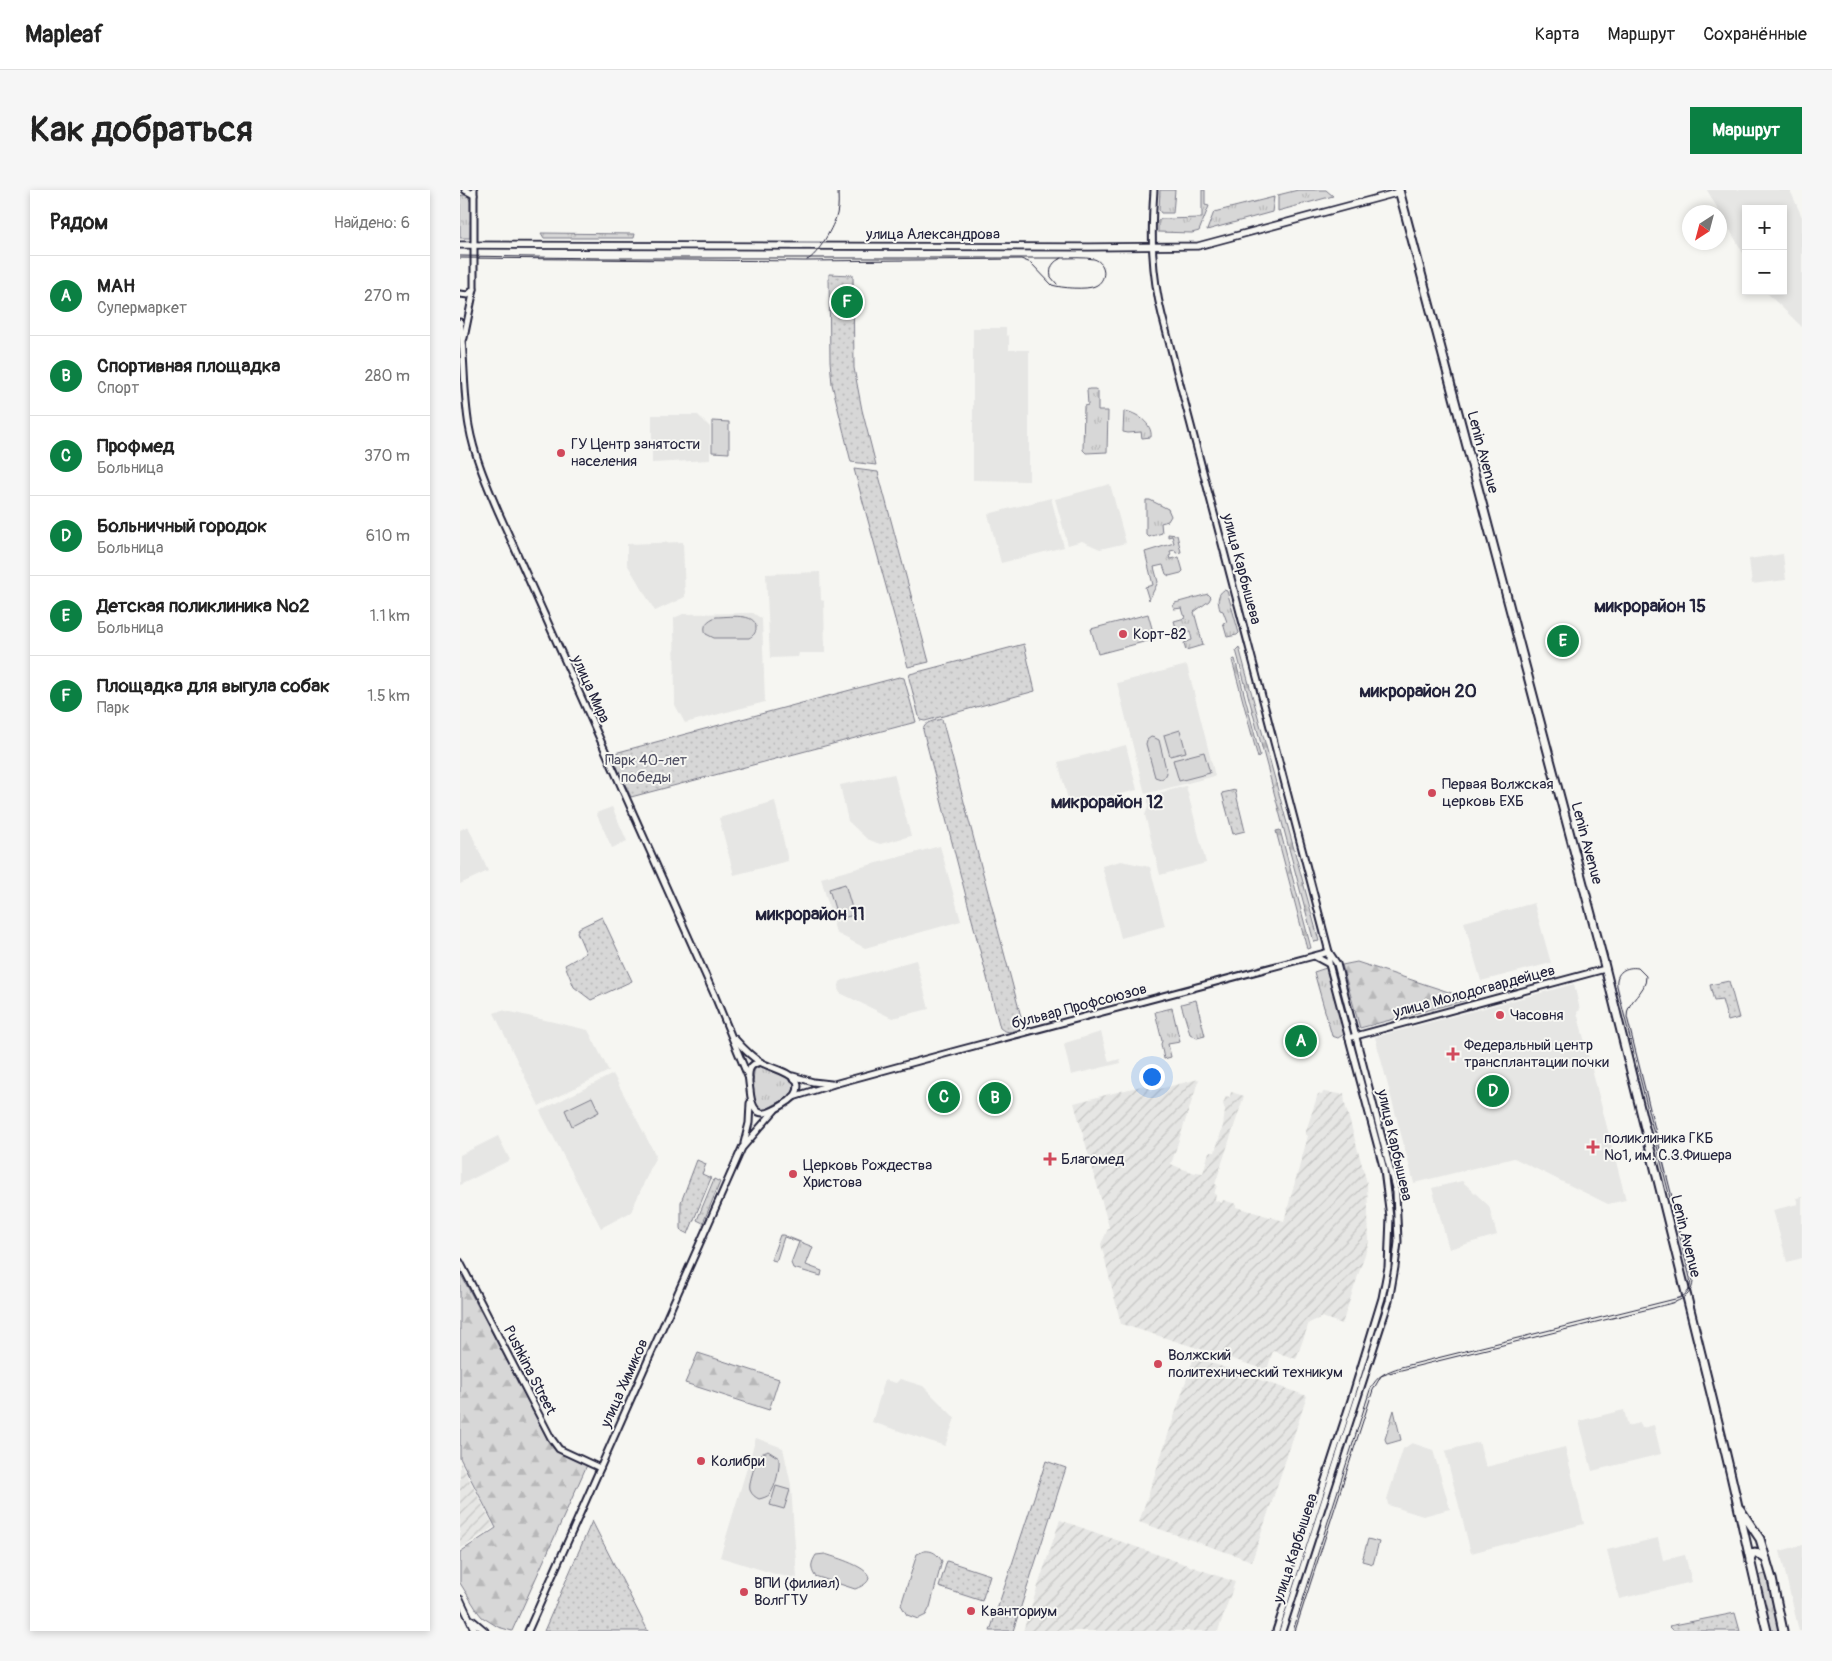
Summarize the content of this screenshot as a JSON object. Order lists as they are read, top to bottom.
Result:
{
  "streets": {
    "main road": ["улица Александрова", "Lenin Avenue"],
    "street": [
      "улица Карбышева",
      "улица Мира",
      "улица Молодогвардейцев",
      "бульвар Профсоюзов",
      "Pushkina Street",
      "улица Химиков"
    ]
  },
  "crossings": [
    ["улица Александрова", "Lenin Avenue"],
    ["улица Александрова", "улица Карбышева"],
    ["улица Александрова", "улица Мира"],
    ["Lenin Avenue", "улица Молодогвардейцев"],
    ["улица Карбышева", "улица Молодогвардейцев"],
    ["улица Карбышева", "бульвар Профсоюзов"],
    ["улица Мира", "бульвар Профсоюзов"],
    ["улица Мира", "улица Химиков"],
    ["бульвар Профсоюзов", "улица Химиков"],
    ["Pushkina Street", "улица Химиков"]
  ],
  "districts": [
    "микрорайон 15",
    "микрорайон 20",
    "микрорайон 12",
    "микрорайон 11"
  ],
  "parks": ["Парк 40-лет победы"],
  "places": {
    "other": [
      "ГУ Центр занятости населения",
      "Корт-82",
      "Первая Волжская церковь ЕХБ",
      "Часовня",
      "Церковь Рождества Христова",
      "Волжский политехнический техникум",
      "Колибри",
      "ВПИ (филиал) ВолгГТУ",
      "Кванториум"
    ],
    "health": ["Федеральный центр трансплантации почки", "поликлиника ГКБ №1, им. С.З.Фишера", "Благомед"]
  },
  "north": "bottom left",
  "page": {
    "header": "Mapleaf",
    "nav": ["Карта", "Маршрут", "Сохранённые"],
    "buttons": "Маршрут",
    "title": "Как добраться",
    "heading": ["Рядом", "Найдено: 6"],
    "map_buttons": ["+", "−"],
    "list": [
      {
        "mark": "A",
        "name": "МАН",
        "note": "Супермаркет",
        "value": "270 m"
      },
      {
        "mark": "B",
        "name": "Спортивная площадка",
        "note": "Спорт",
        "value": "280 m"
      },
      {
        "mark": "C",
        "name": "Профмед",
        "note": "Больница",
        "value": "370 m"
      },
      {
        "mark": "D",
        "name": "Больничный городок",
        "note": "Больница",
        "value": "610 m"
      },
      {
        "mark": "E",
        "name": "Детская поликлиника №2",
        "note": "Больница",
        "value": "1.1 km"
      },
      {
        "mark": "F",
        "name": "Площадка для выгула собак",
        "note": "Парк",
        "value": "1.5 km"
      }
    ],
    "pins": [
      "F",
      "E",
      "A",
      "D",
      "C",
      "B"
    ]
  }
}
